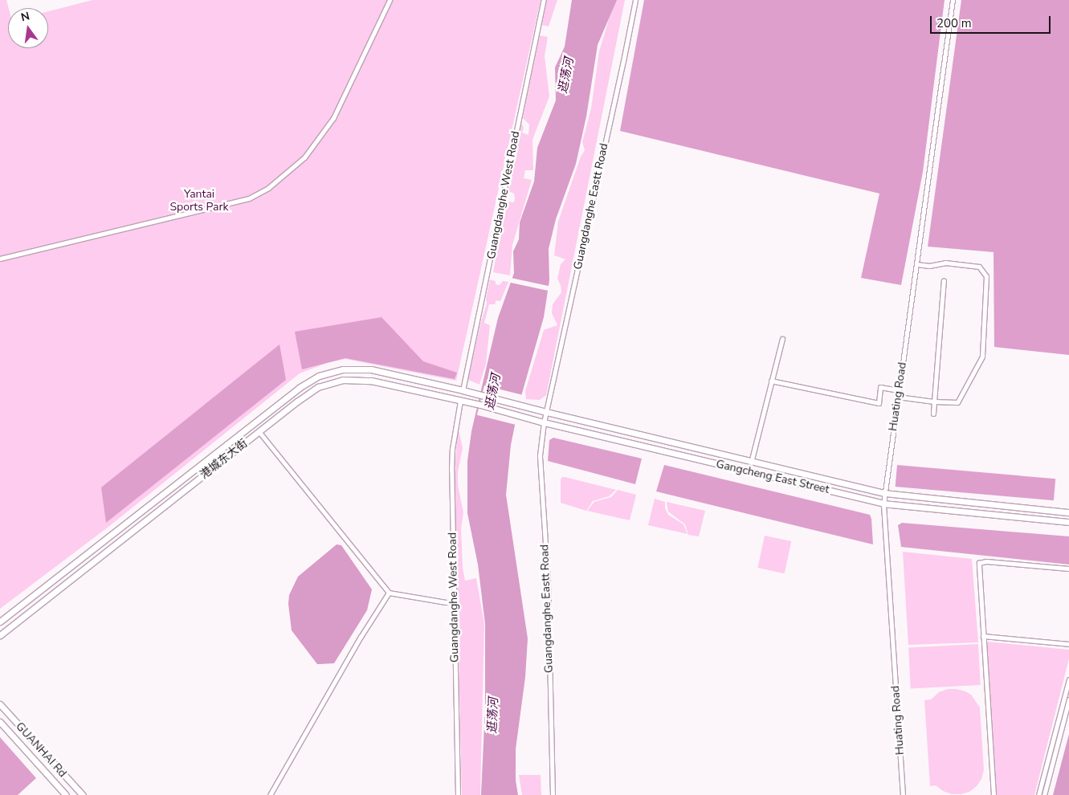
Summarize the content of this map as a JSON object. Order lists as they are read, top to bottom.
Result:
{
  "streets": {
    "main road": ["港城东大街", "Gangcheng East Street", "GUANHAI Rd"],
    "street": ["Guangdanghe West Road", "Guangdanghe Eastt Road", "Huating Road"]
  },
  "crossings": [
    ["Guangdanghe West Road", "港城东大街"],
    ["Guangdanghe Eastt Road", "Gangcheng East Street"],
    ["Huating Road", "Gangcheng East Street"],
    ["港城东大街", "Gangcheng East Street"]
  ],
  "water": ["逛荡河"],
  "parks": ["Yantai Sports Park"],
  "scale_bar": "200 m",
  "north": "top"
}
